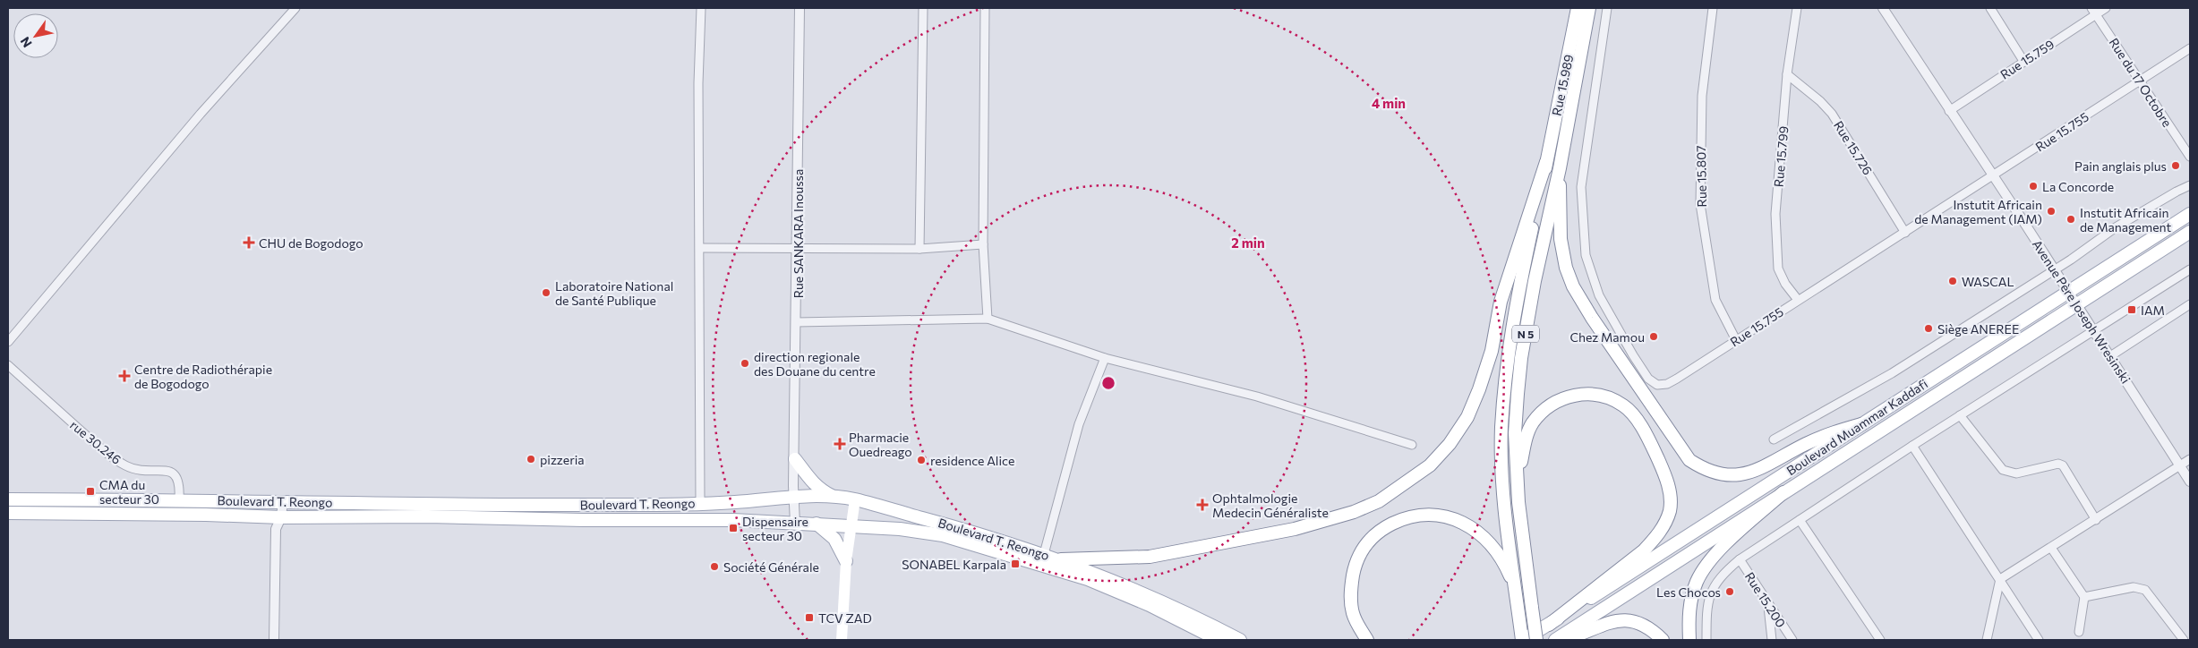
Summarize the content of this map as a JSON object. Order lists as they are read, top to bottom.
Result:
{
  "streets": {
    "main road": [
      "Rue 15.989",
      "N 5",
      "Boulevard Muammar Kaddafi",
      "Boulevard T. Reongo"
    ],
    "street": [
      "Rue 15.759",
      "Rue du 17 Octobre",
      "Rue 15.755",
      "Rue 15.726",
      "Rue 15.799",
      "Rue 15.807",
      "Rue SANKARA Inoussa",
      "Avenue Père Joseph Wresinski",
      "rue 30.246",
      "Rue 15.200"
    ]
  },
  "crossings": [
    ["Rue 15.759", "Rue du 17 Octobre"],
    ["Rue 15.759", "Avenue Père Joseph Wresinski"],
    ["Rue du 17 Octobre", "Rue 15.755"],
    ["Rue 15.989", "N 5"],
    ["Rue 15.755", "Rue 15.726"],
    ["Rue 15.755", "Rue 15.799"],
    ["Rue 15.755", "Rue 15.807"],
    ["Rue 15.755", "Avenue Père Joseph Wresinski"],
    ["Rue 15.726", "Rue 15.799"],
    ["Rue SANKARA Inoussa", "Boulevard T. Reongo"],
    ["Avenue Père Joseph Wresinski", "Boulevard Muammar Kaddafi"],
    ["N 5", "Boulevard Muammar Kaddafi"],
    ["rue 30.246", "Boulevard T. Reongo"]
  ],
  "places": {
    "other": [
      "Pain anglais plus",
      "La Concorde",
      "Instutit Africain de Management (IAM)",
      "Instutit Africain de Management",
      "WASCAL",
      "Laboratoire National de Santé Publique",
      "Siège ANEREE",
      "Chez Mamou",
      "direction regionale des Douane du centre",
      "pizzeria",
      "residence Alice",
      "Société Générale",
      "Les Chocos"
    ],
    "health": [
      "CHU de Bogodogo",
      "Centre de Radiothérapie de Bogodogo",
      "Pharmacie Ouedreago",
      "Ophtalmologie Medecin Généraliste"
    ],
    "transit": [
      "IAM",
      "CMA du secteur 30",
      "Dispensaire secteur 30",
      "SONABEL Karpala",
      "TCV ZAD"
    ]
  },
  "north": "bottom left",
  "rings": ["4 min", "2 min"]
}
